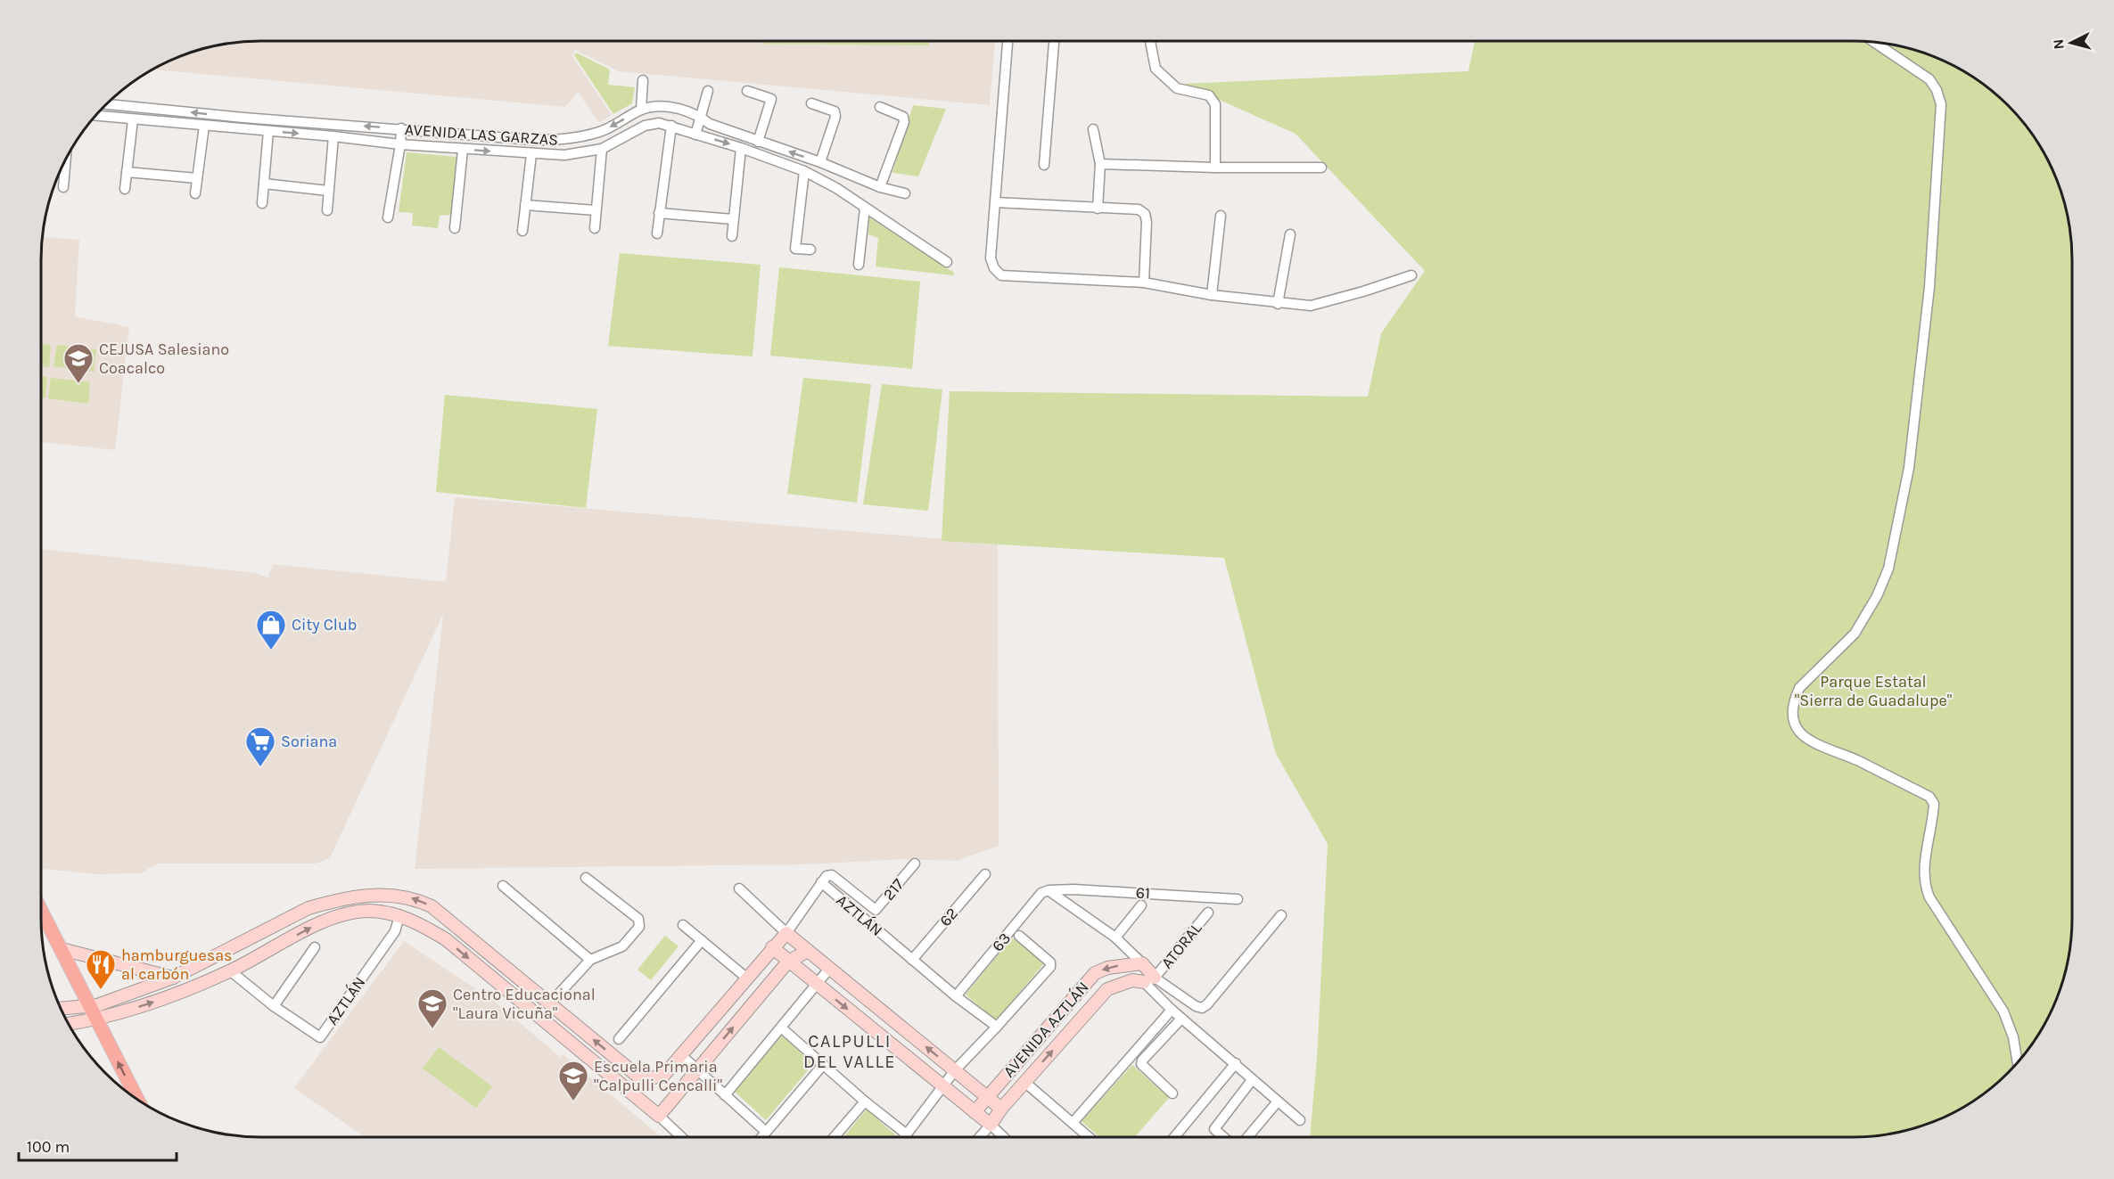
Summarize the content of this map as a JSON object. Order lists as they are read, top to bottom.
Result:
{
  "streets": {
    "street": [
      "AVENIDA LAS GARZAS",
      "217",
      "61",
      "AZTLÁN",
      "62",
      "63",
      "ATORAL",
      "AVENIDA AZTLÁN"
    ]
  },
  "crossings": [
    ["217", "AZTLÁN"],
    ["61", "63"],
    ["61", "ATORAL"],
    ["AZTLÁN", "62"],
    ["AZTLÁN", "63"],
    ["63", "ATORAL"],
    ["ATORAL", "AVENIDA AZTLÁN"]
  ],
  "districts": ["CALPULLI DEL VALLE"],
  "parks": ["Parque Estatal \"Sierra de Guadalupe\""],
  "places": {
    "school or university": ["CEJUSA Salesiano Coacalco", "Centro Educacional \"Laura Vicuña\"", "Escuela Primaria \"Calpulli Cencalli\""],
    "shop": ["City Club"],
    "supermarket": ["Soriana"],
    "restaurant": ["hamburguesas al carbón"]
  },
  "scale_bar": "100 m",
  "north": "left"
}
